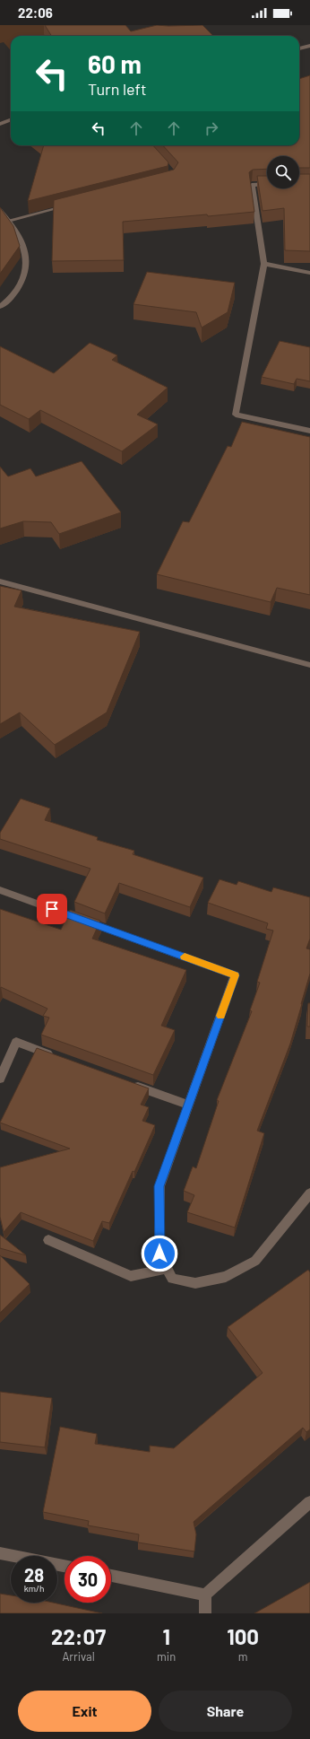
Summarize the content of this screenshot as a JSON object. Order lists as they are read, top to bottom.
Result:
{
  "page": {
    "status": "22:06",
    "turn": ["60 m", "Turn left"],
    "speed": "28 km/h",
    "limit": "30",
    "eta": [
      "22:07",
      "Arrival",
      "1",
      "min",
      "100",
      "m"
    ],
    "buttons": ["Exit", "Share"]
  }
}
